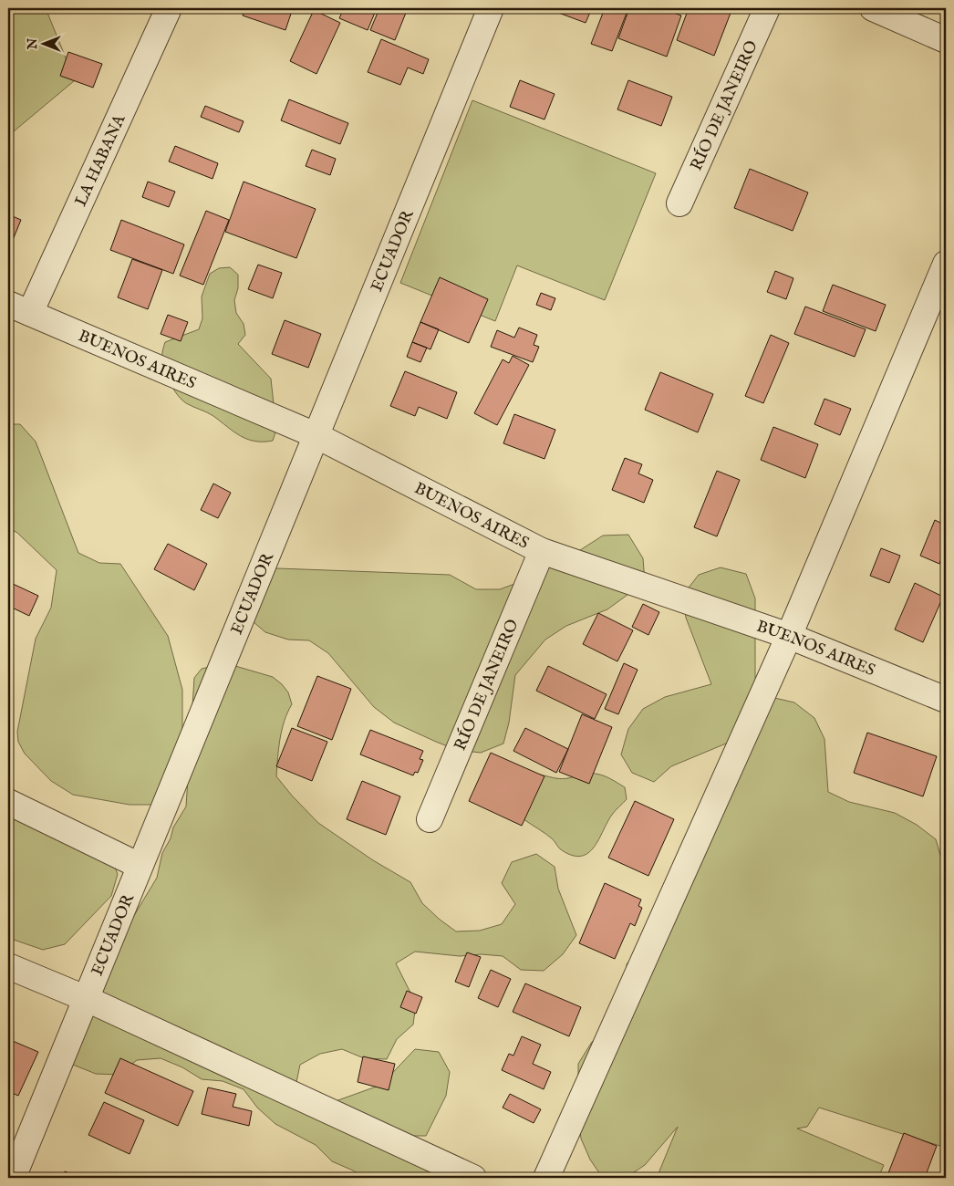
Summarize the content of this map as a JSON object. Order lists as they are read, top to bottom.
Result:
{
  "streets": {
    "street": [
      "RÍO DE JANEIRO",
      "LA HABANA",
      "ECUADOR",
      "BUENOS AIRES"
    ]
  },
  "crossings": [
    ["RÍO DE JANEIRO", "BUENOS AIRES"],
    ["LA HABANA", "BUENOS AIRES"],
    ["ECUADOR", "BUENOS AIRES"]
  ],
  "north": "left"
}
